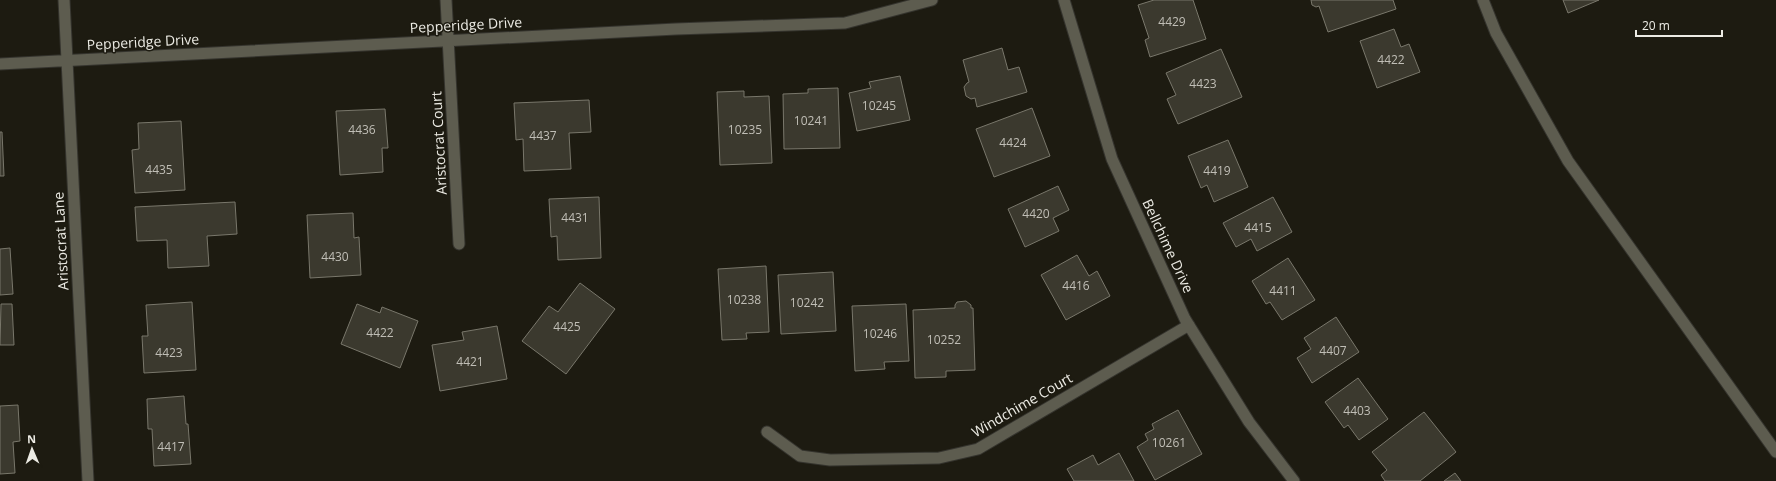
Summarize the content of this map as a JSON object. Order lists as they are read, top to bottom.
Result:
{
  "streets": {
    "street": [
      "Pepperidge Drive",
      "Aristocrat Court",
      "Aristocrat Lane",
      "Bellchime Drive",
      "Windchime Court"
    ]
  },
  "crossings": [
    ["Pepperidge Drive", "Aristocrat Court"],
    ["Pepperidge Drive", "Aristocrat Lane"],
    ["Bellchime Drive", "Windchime Court"]
  ],
  "house_numbers": [
    "4429",
    "4422",
    "4423",
    "10245",
    "10241",
    "4436",
    "10235",
    "4437",
    "4424",
    "4435",
    "4419",
    "4420",
    "4431",
    "4415",
    "4430",
    "4416",
    "4411",
    "10238",
    "10242",
    "4425",
    "4422",
    "10246",
    "10252",
    "4407",
    "4423",
    "4421",
    "4403",
    "10261",
    "4417"
  ],
  "scale_bar": "20 m",
  "north": "top"
}
